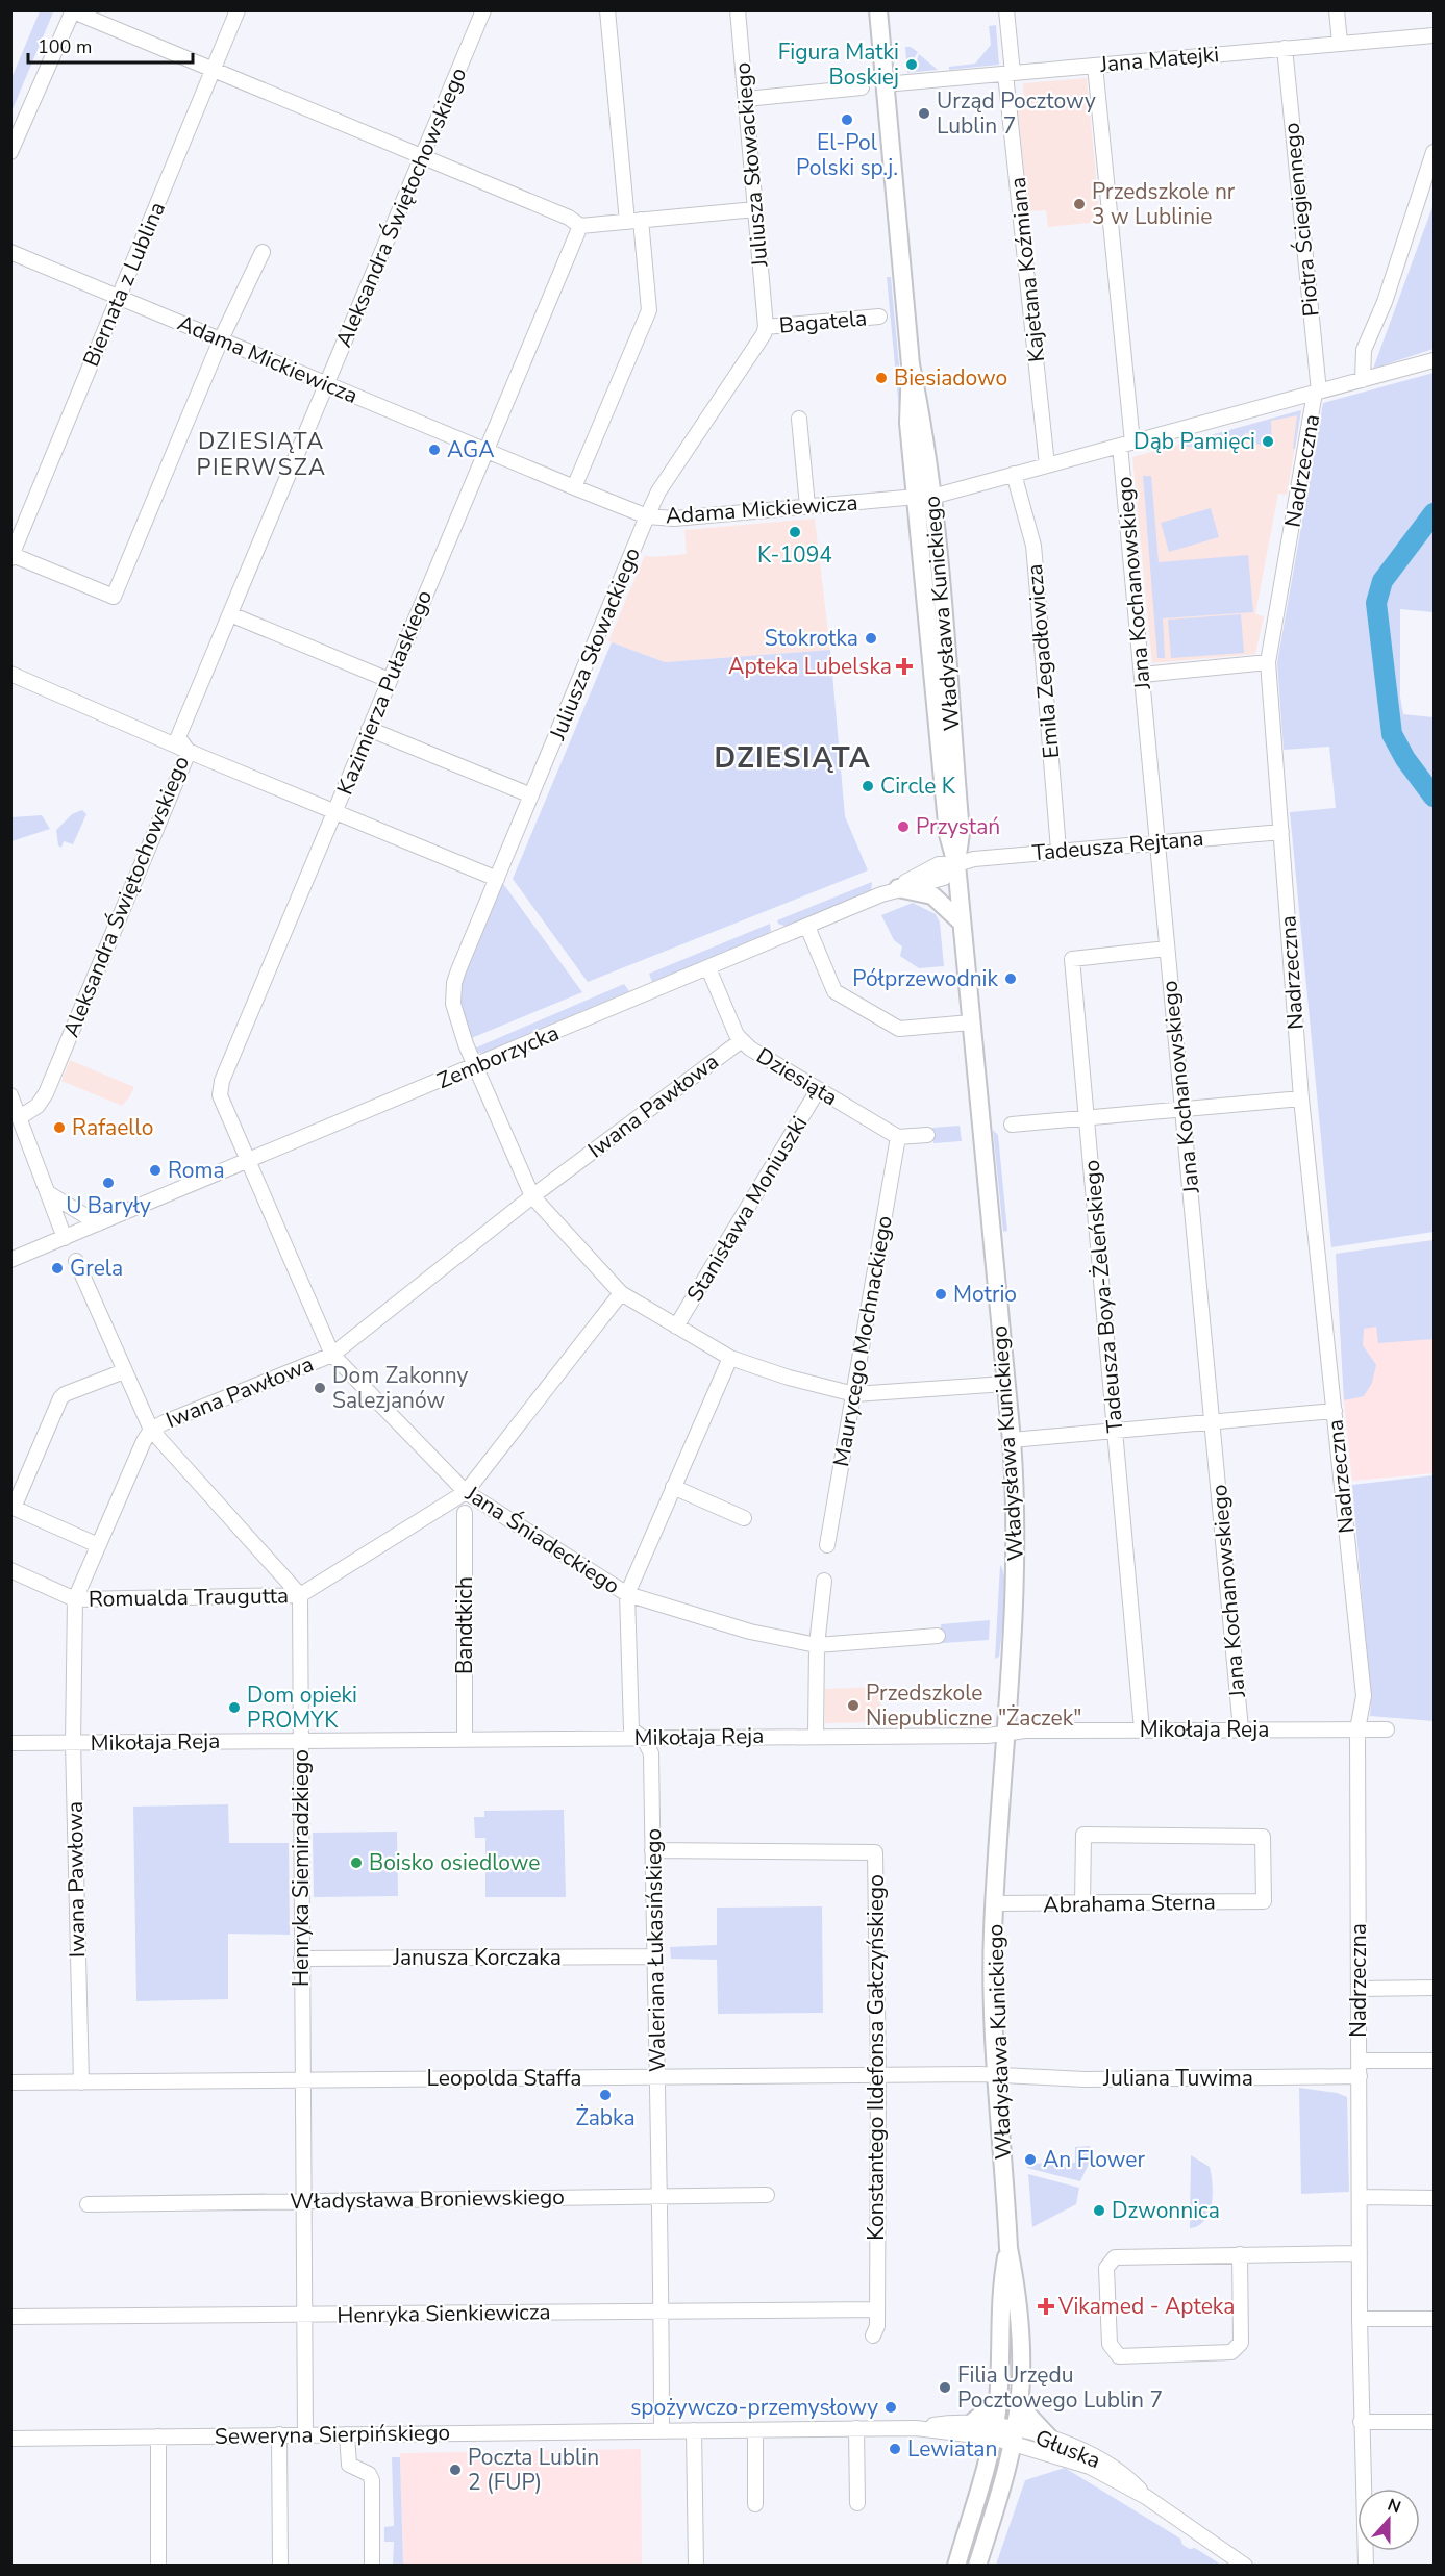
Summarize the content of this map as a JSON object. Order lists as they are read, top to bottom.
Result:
{
  "streets": {
    "main road": ["Władysława Kunickiego"],
    "street": [
      "Jana Matejki",
      "Juliusza Słowackiego",
      "Aleksandra Świętochowskiego",
      "Piotra Ściegiennego",
      "Kajetana Koźmiana",
      "Biernata z Lublina",
      "Bagatela",
      "Adama Mickiewicza",
      "Nadrzeczna",
      "Jana Kochanowskiego",
      "Emila Zegadłowicza",
      "Kazimierza Pułaskiego",
      "Tadeusza Rejtana",
      "Zemborzycka",
      "Dziesiąta",
      "Iwana Pawłowa",
      "Stanisława Moniuszki",
      "Tadeusza Boya-Żeleńskiego",
      "Maurycego Mochnackiego",
      "Jana Śniadeckiego",
      "Romualda Traugutta",
      "Bandtkich",
      "Mikołaja Reja",
      "Henryka Siemiradzkiego",
      "Abrahama Sterna",
      "Waleriana Łukasińskiego",
      "Janusza Korczaka",
      "Konstantego Ildefonsa Gałczyńskiego",
      "Leopolda Staffa",
      "Juliana Tuwima",
      "Władysława Broniewskiego",
      "Henryka Sienkiewicza",
      "Seweryna Sierpińskiego",
      "Głuska"
    ]
  },
  "crossings": [
    ["Jana Matejki", "Piotra Ściegiennego"],
    ["Jana Matejki", "Kajetana Koźmiana"],
    ["Jana Matejki", "Jana Kochanowskiego"],
    ["Jana Matejki", "Władysława Kunickiego"],
    ["Juliusza Słowackiego", "Bagatela"],
    ["Juliusza Słowackiego", "Adama Mickiewicza"],
    ["Juliusza Słowackiego", "Władysława Kunickiego"],
    ["Juliusza Słowackiego", "Zemborzycka"],
    ["Juliusza Słowackiego", "Iwana Pawłowa"],
    ["Juliusza Słowackiego", "Stanisława Moniuszki"],
    ["Juliusza Słowackiego", "Maurycego Mochnackiego"],
    ["Juliusza Słowackiego", "Romualda Traugutta"],
    ["Juliusza Słowackiego", "Waleriana Łukasińskiego"],
    ["Aleksandra Świętochowskiego", "Adama Mickiewicza"],
    ["Piotra Ściegiennego", "Adama Mickiewicza"],
    ["Piotra Ściegiennego", "Nadrzeczna"],
    ["Kajetana Koźmiana", "Adama Mickiewicza"],
    ["Biernata z Lublina", "Adama Mickiewicza"],
    ["Adama Mickiewicza", "Nadrzeczna"],
    ["Adama Mickiewicza", "Jana Kochanowskiego"],
    ["Adama Mickiewicza", "Władysława Kunickiego"],
    ["Adama Mickiewicza", "Emila Zegadłowicza"],
    ["Adama Mickiewicza", "Kazimierza Pułaskiego"],
    ["Nadrzeczna", "Tadeusza Rejtana"],
    ["Nadrzeczna", "Mikołaja Reja"],
    ["Nadrzeczna", "Juliana Tuwima"],
    ["Jana Kochanowskiego", "Tadeusza Rejtana"],
    ["Jana Kochanowskiego", "Tadeusza Boya-Żeleńskiego"],
    ["Jana Kochanowskiego", "Mikołaja Reja"],
    ["Władysława Kunickiego", "Tadeusza Rejtana"],
    ["Władysława Kunickiego", "Zemborzycka"],
    ["Władysława Kunickiego", "Mikołaja Reja"],
    ["Władysława Kunickiego", "Abrahama Sterna"],
    ["Władysława Kunickiego", "Leopolda Staffa"],
    ["Władysława Kunickiego", "Juliana Tuwima"],
    ["Władysława Kunickiego", "Seweryna Sierpińskiego"],
    ["Władysława Kunickiego", "Głuska"],
    ["Emila Zegadłowicza", "Tadeusza Rejtana"],
    ["Kazimierza Pułaskiego", "Zemborzycka"],
    ["Kazimierza Pułaskiego", "Jana Śniadeckiego"],
    ["Tadeusza Rejtana", "Zemborzycka"],
    ["Zemborzycka", "Dziesiąta"],
    ["Zemborzycka", "Jana Śniadeckiego"],
    ["Dziesiąta", "Iwana Pawłowa"],
    ["Dziesiąta", "Stanisława Moniuszki"],
    ["Dziesiąta", "Maurycego Mochnackiego"],
    ["Iwana Pawłowa", "Jana Śniadeckiego"],
    ["Iwana Pawłowa", "Romualda Traugutta"],
    ["Iwana Pawłowa", "Mikołaja Reja"],
    ["Iwana Pawłowa", "Leopolda Staffa"],
    ["Tadeusza Boya-Żeleńskiego", "Mikołaja Reja"],
    ["Jana Śniadeckiego", "Romualda Traugutta"],
    ["Jana Śniadeckiego", "Waleriana Łukasińskiego"],
    ["Romualda Traugutta", "Henryka Siemiradzkiego"],
    ["Bandtkich", "Mikołaja Reja"],
    ["Mikołaja Reja", "Henryka Siemiradzkiego"],
    ["Mikołaja Reja", "Waleriana Łukasińskiego"],
    ["Henryka Siemiradzkiego", "Janusza Korczaka"],
    ["Henryka Siemiradzkiego", "Leopolda Staffa"],
    ["Henryka Siemiradzkiego", "Władysława Broniewskiego"],
    ["Henryka Siemiradzkiego", "Henryka Sienkiewicza"],
    ["Henryka Siemiradzkiego", "Seweryna Sierpińskiego"],
    ["Waleriana Łukasińskiego", "Janusza Korczaka"],
    ["Waleriana Łukasińskiego", "Konstantego Ildefonsa Gałczyńskiego"],
    ["Waleriana Łukasińskiego", "Leopolda Staffa"],
    ["Waleriana Łukasińskiego", "Władysława Broniewskiego"],
    ["Waleriana Łukasińskiego", "Henryka Sienkiewicza"],
    ["Waleriana Łukasińskiego", "Seweryna Sierpińskiego"],
    ["Konstantego Ildefonsa Gałczyńskiego", "Leopolda Staffa"],
    ["Konstantego Ildefonsa Gałczyńskiego", "Henryka Sienkiewicza"],
    ["Leopolda Staffa", "Juliana Tuwima"]
  ],
  "districts": ["DZIESIĄTA PIERWSZA", "DZIESIĄTA"],
  "places": {
    "other": [
      "Figura Matki Boskiej",
      "Urząd Pocztowy Lublin 7",
      "El-Pol Polski sp.j.",
      "Przedszkole nr 3 w Lublinie",
      "Biesiadowo",
      "Dąb Pamięci",
      "AGA",
      "K-1094",
      "Stokrotka",
      "Circle K",
      "Przystań",
      "Półprzewodnik",
      "Rafaello",
      "Roma",
      "U Baryły",
      "Grela",
      "Motrio",
      "Dom Zakonny Salezjanów",
      "Przedszkole Niepubliczne \"Żaczek\"",
      "Dom opieki PROMYK",
      "Boisko osiedlowe",
      "Żabka",
      "An Flower",
      "Dzwonnica",
      "Filia Urzędu Pocztowego Lublin 7",
      "spożywczo-przemysłowy",
      "Lewiatan",
      "Poczta Lublin 2 (FUP)"
    ],
    "health": ["Apteka Lubelska", "Vikamed - Apteka"]
  },
  "scale_bar": "100 m",
  "north": "top"
}
